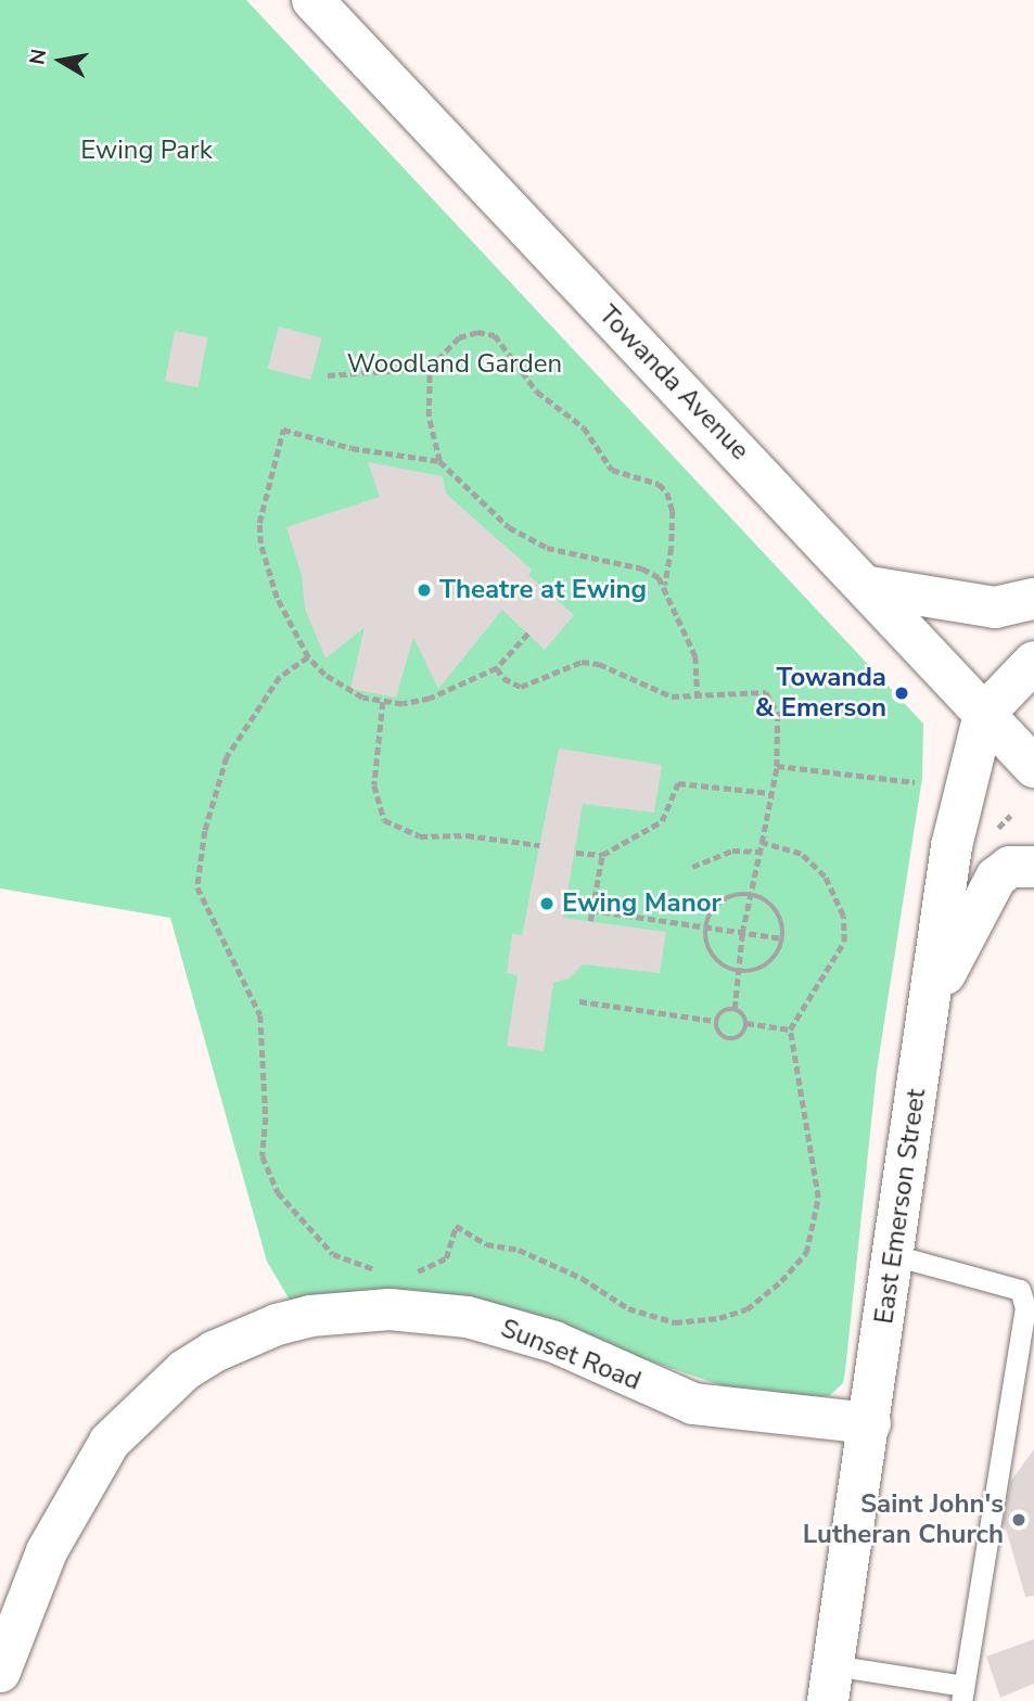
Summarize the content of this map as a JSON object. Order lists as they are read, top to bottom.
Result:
{
  "streets": {
    "main road": ["Towanda Avenue", "East Emerson Street", "Sunset Road"]
  },
  "crossings": [
    ["Towanda Avenue", "East Emerson Street"],
    ["East Emerson Street", "Sunset Road"]
  ],
  "parks": ["Ewing Park", "Woodland Garden"],
  "places": [
    "Theatre at Ewing",
    "Towanda & Emerson",
    "Ewing Manor",
    "Saint John's Lutheran Church"
  ],
  "north": "left"
}
